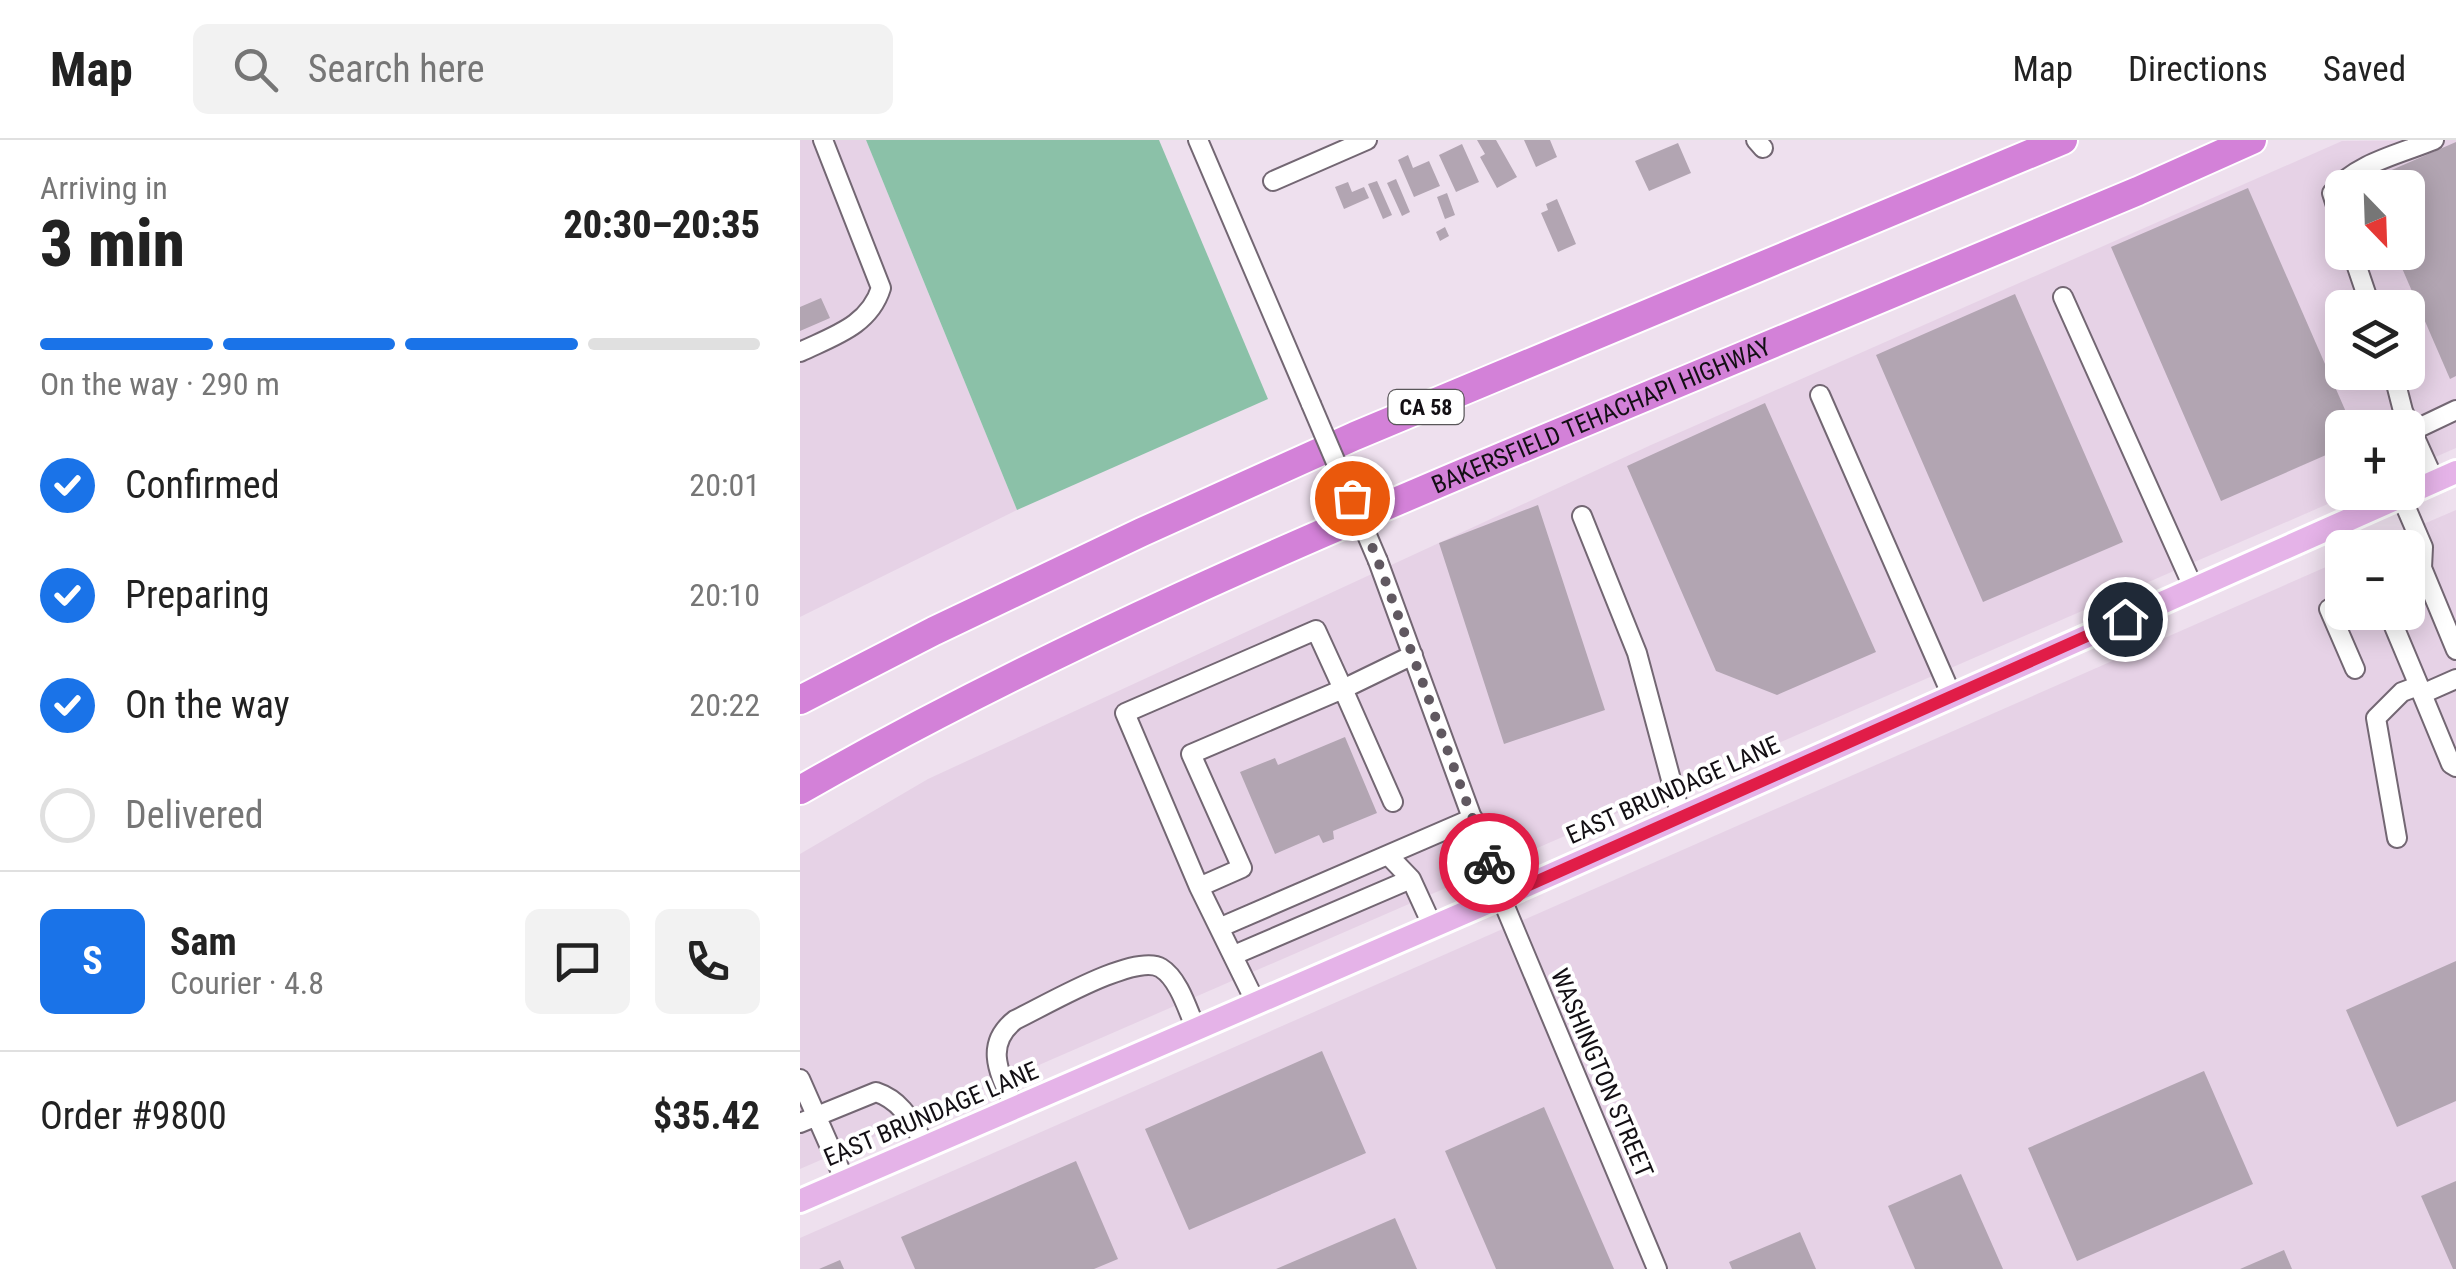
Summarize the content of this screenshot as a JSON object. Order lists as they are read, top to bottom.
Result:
{
  "streets": {
    "highway": ["CA 58", "BAKERSFIELD TEHACHAPI HIGHWAY"],
    "main road": ["EAST BRUNDAGE LANE"],
    "street": ["WASHINGTON STREET"]
  },
  "crossings": [
    ["EAST BRUNDAGE LANE", "WASHINGTON STREET"]
  ],
  "north": "bottom right",
  "page": {
    "header": "Map",
    "search": "Search here",
    "nav": ["Map", "Directions", "Saved"],
    "heading": ["3 min", "Arriving in", "20:30–20:35"],
    "panel": [
      "Sam",
      "Courier · 4.8",
      "Order #9800",
      "$35.42"
    ],
    "map_buttons": ["+", "−"],
    "bar": "On the way · 290 m",
    "list": [
      ["Confirmed", "20:01"],
      ["Preparing", "20:10"],
      ["On the way", "20:22"],
      "Delivered"
    ],
    "round": "S"
  }
}
